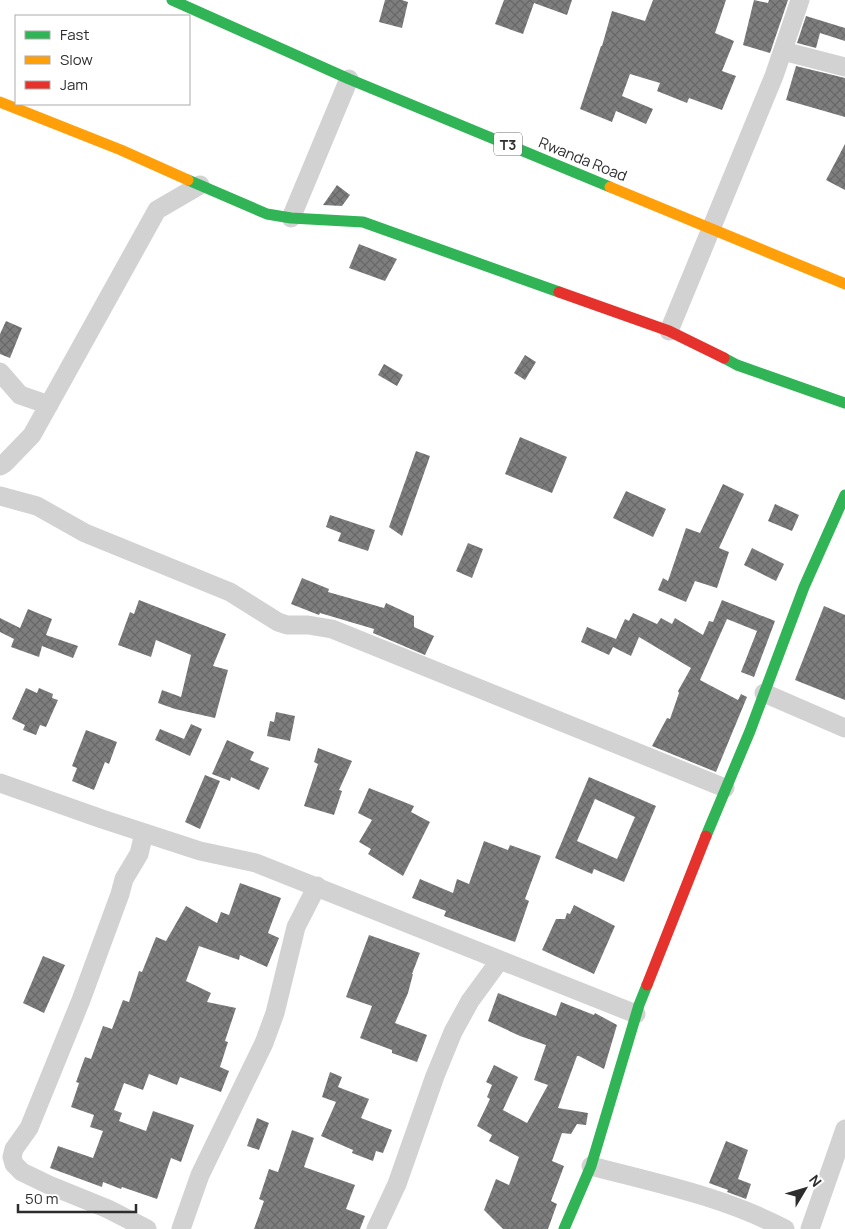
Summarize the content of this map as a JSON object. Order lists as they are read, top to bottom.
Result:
{
  "streets": {
    "main road": ["T3", "Rwanda Road"]
  },
  "legend": ["Fast", "Slow", "Jam"],
  "scale_bar": "50 m",
  "north": "top right"
}
